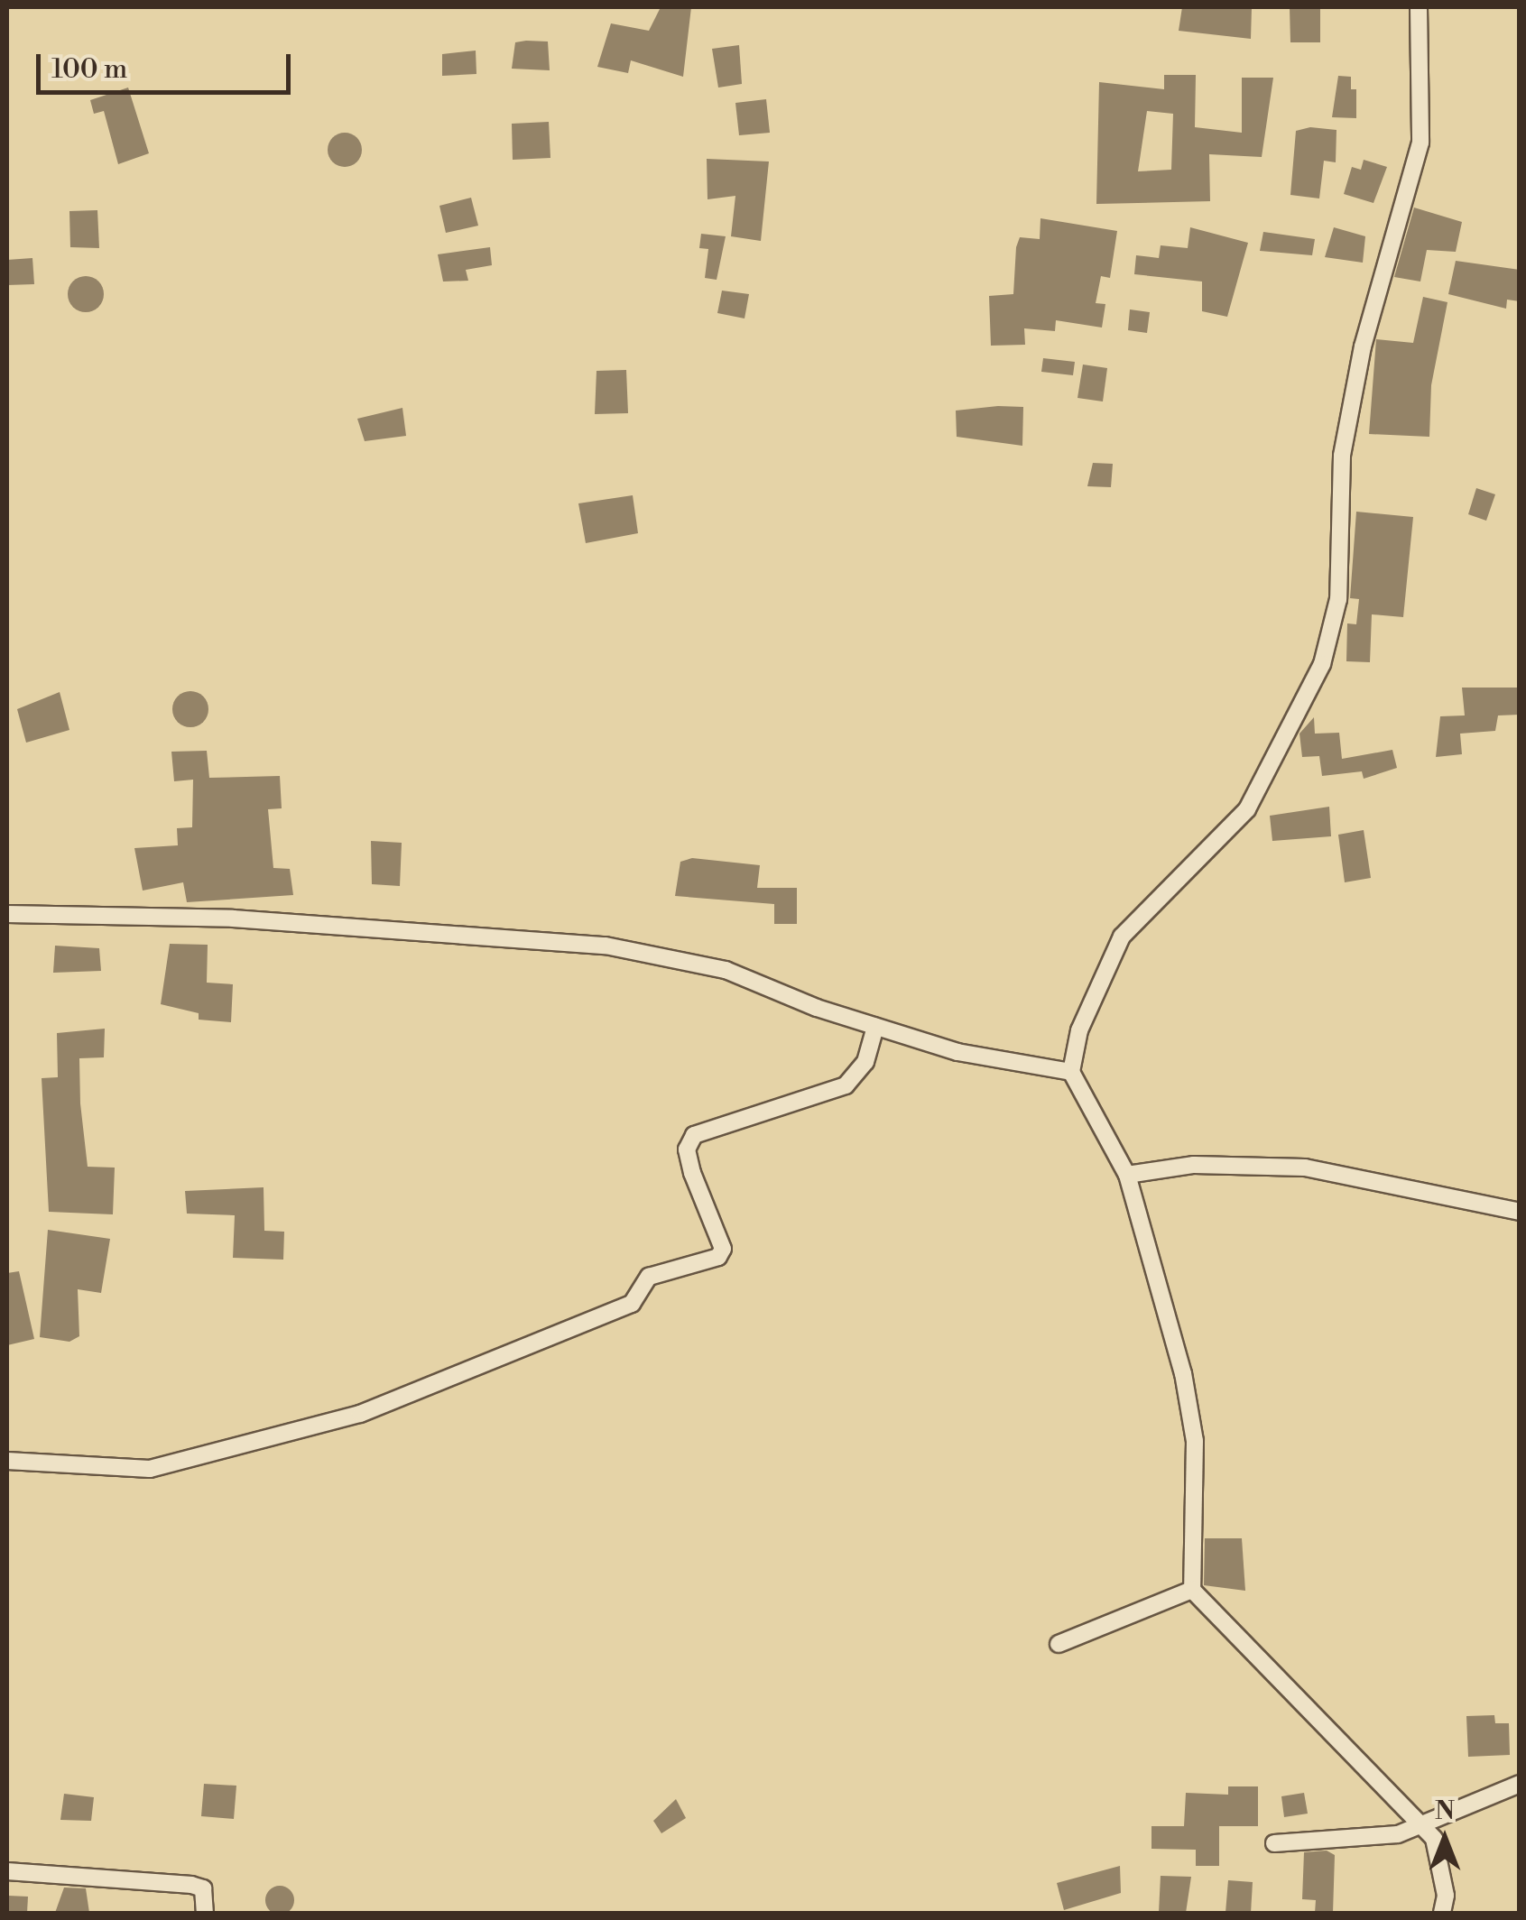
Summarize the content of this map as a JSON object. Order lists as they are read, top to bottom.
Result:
{
  "scale_bar": "100 m",
  "north": "top"
}
